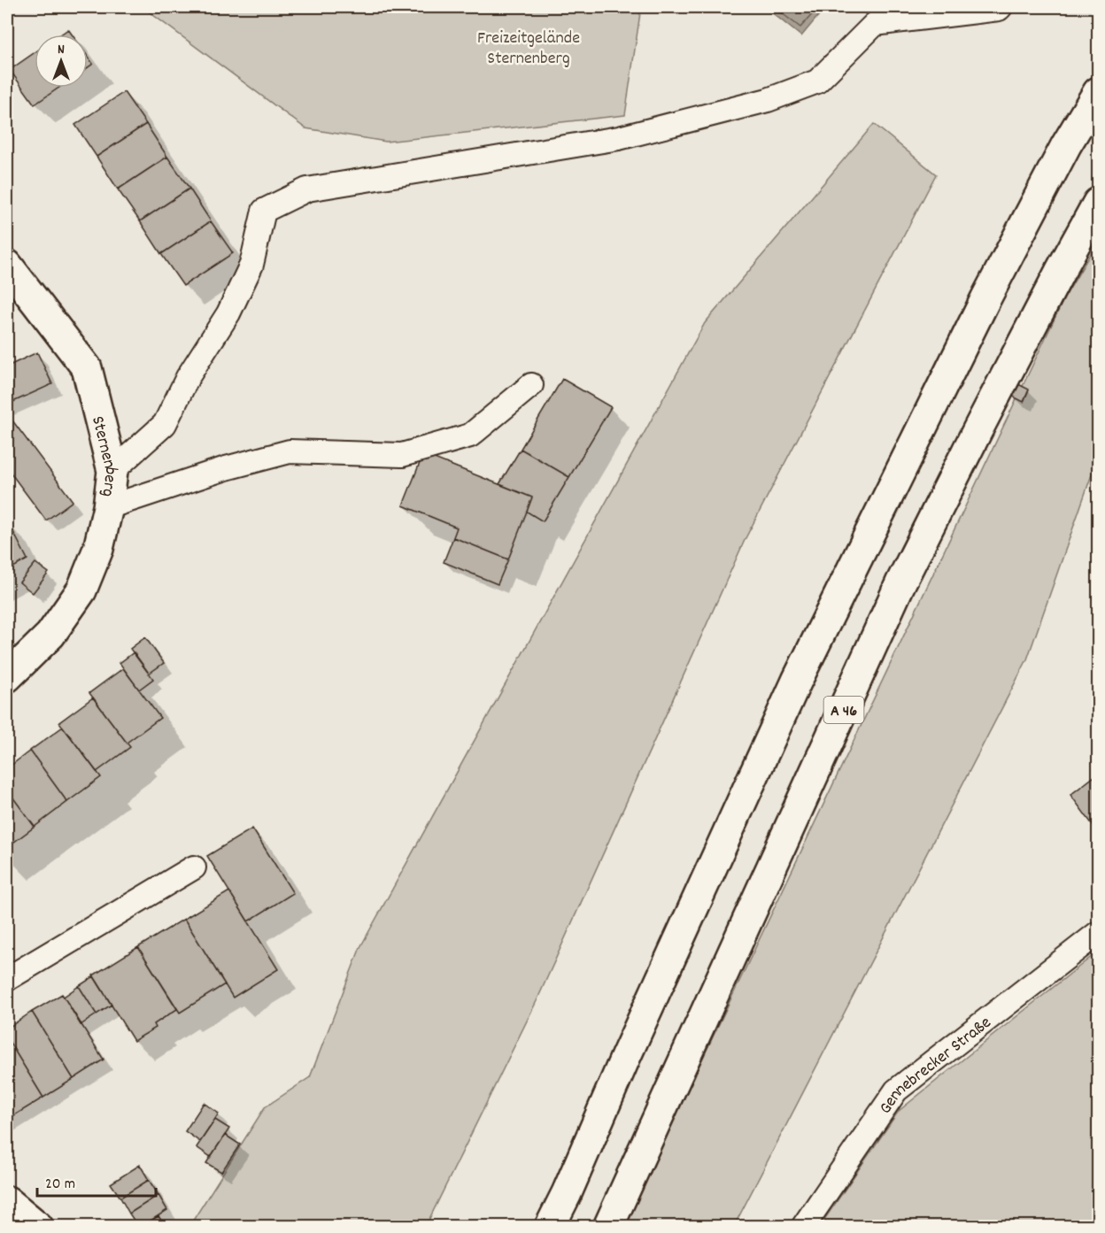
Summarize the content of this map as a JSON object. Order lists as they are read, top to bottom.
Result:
{
  "streets": {
    "main road": ["Sternenberg", "A 46"],
    "lane": ["Gennebrecker Straße"]
  },
  "parks": ["Freizeitgelände Sternenberg"],
  "scale_bar": "20 m",
  "north": "top"
}
